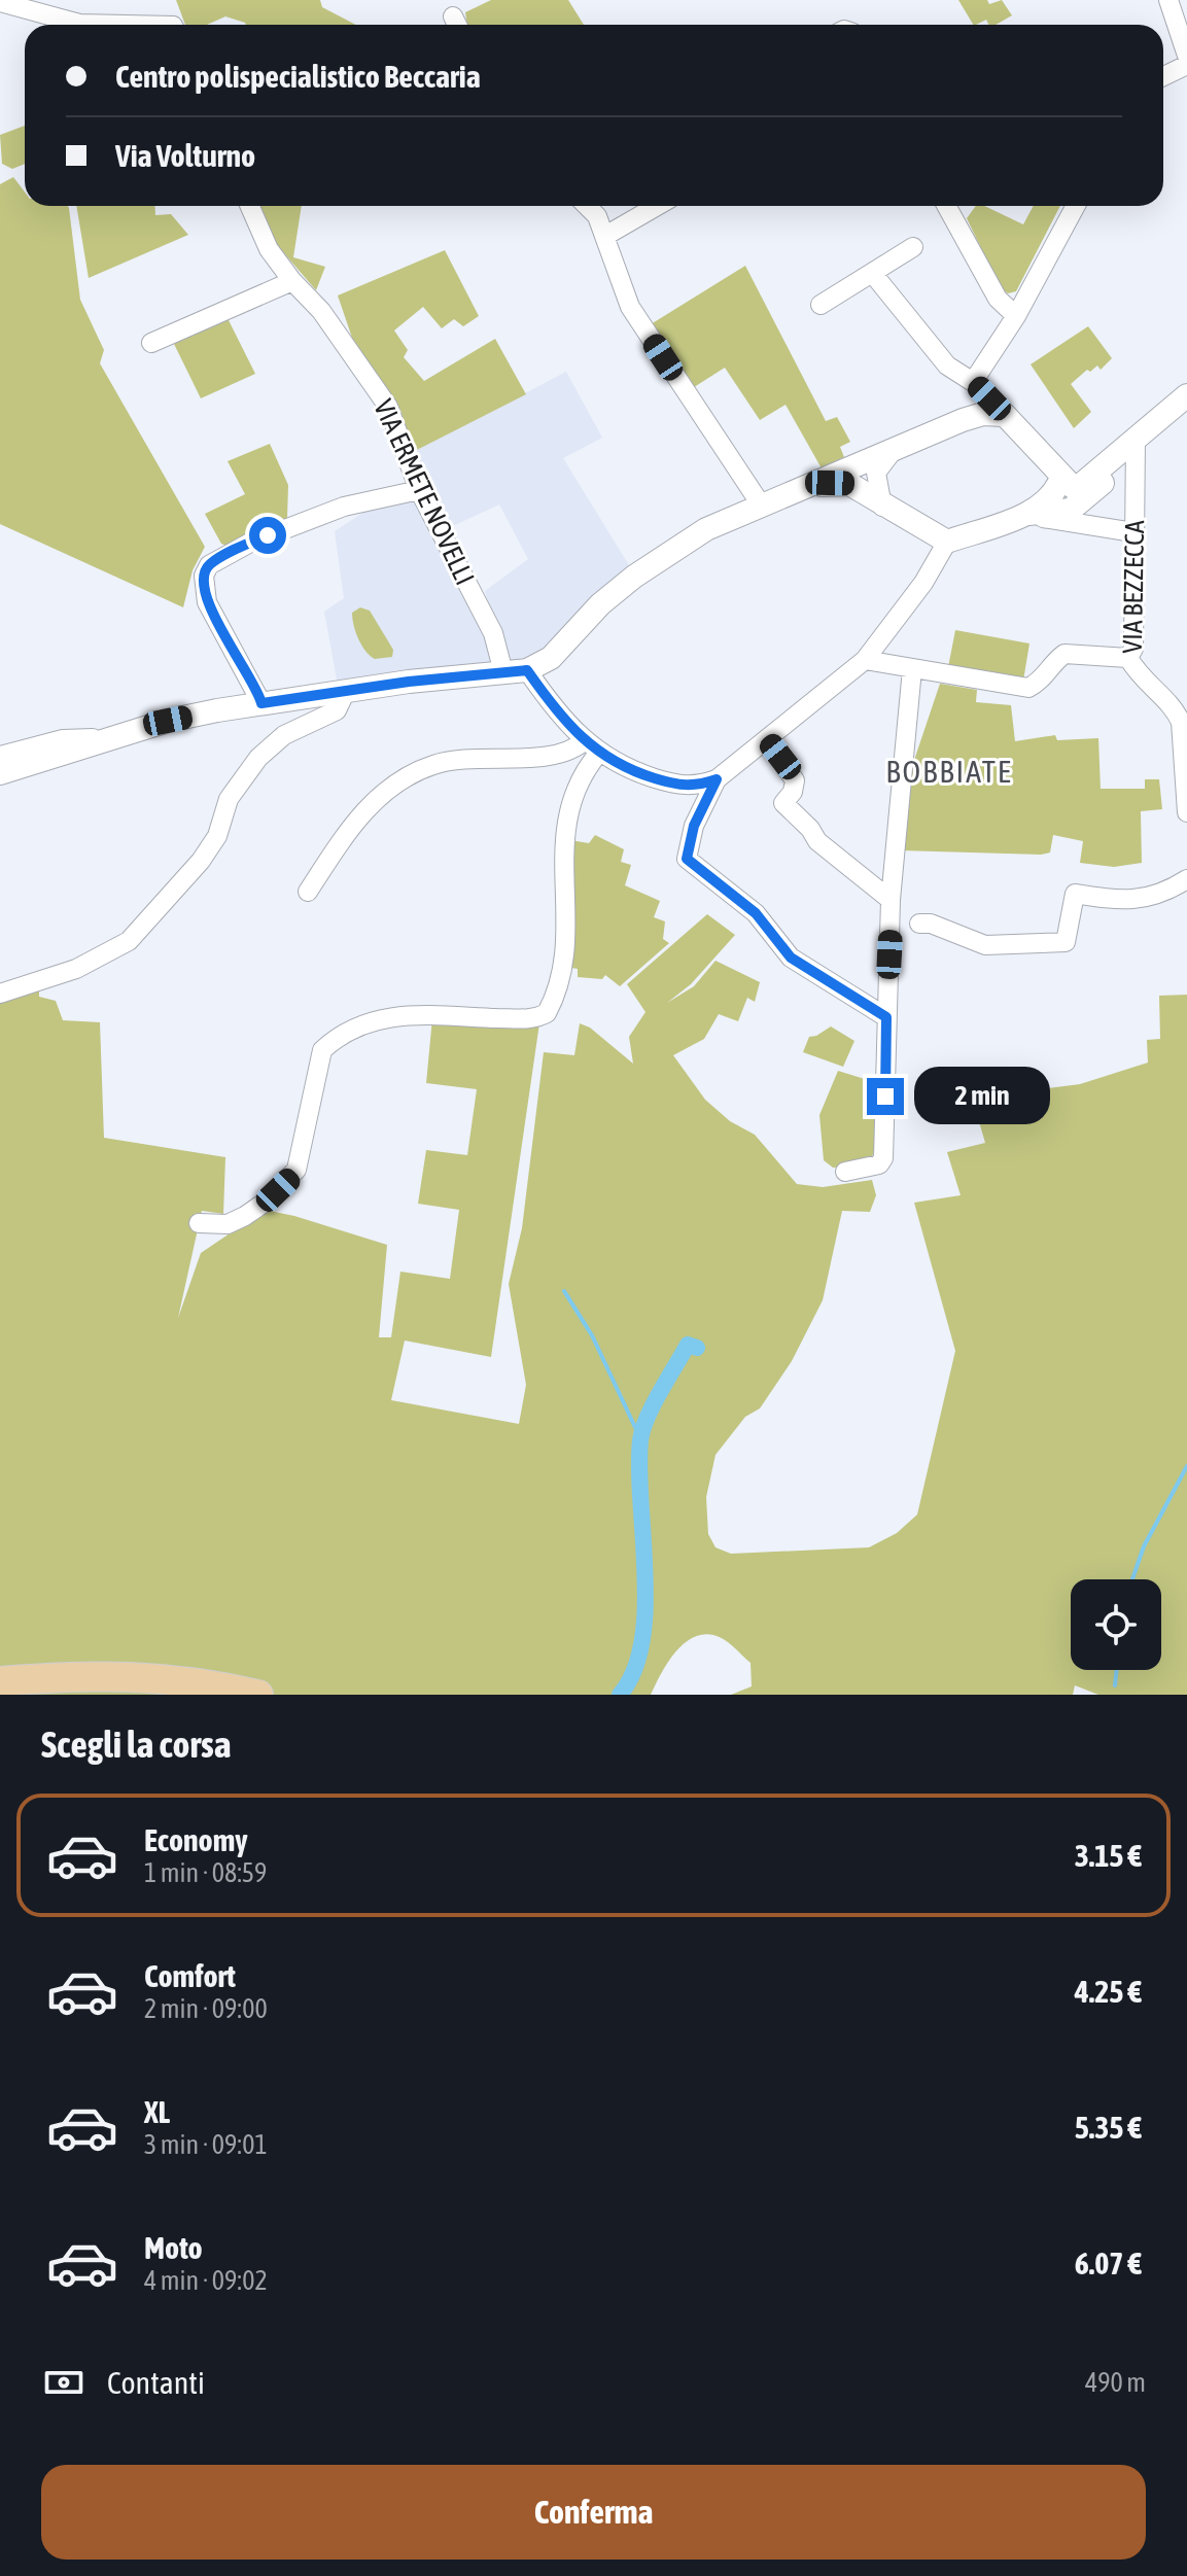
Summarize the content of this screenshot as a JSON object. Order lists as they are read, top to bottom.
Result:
{
  "streets": {
    "street": ["VIA ERMETE NOVELLI", "VIA BEZZECCA"]
  },
  "districts": ["BOBBIATE"],
  "page": {
    "banner": ["Centro polispecialistico Beccaria", "Via Volturno"],
    "bubble": "2 min",
    "heading": "Scegli la corsa",
    "list": [
      {
        "name": "Economy",
        "note": "1 min · 08:59",
        "value": "3.15 €"
      },
      {
        "name": "Comfort",
        "note": "2 min · 09:00",
        "value": "4.25 €"
      },
      {
        "name": "XL",
        "note": "3 min · 09:01",
        "value": "5.35 €"
      },
      {
        "name": "Moto",
        "note": "4 min · 09:02",
        "value": "6.07 €"
      }
    ],
    "pay": ["Contanti", "490 m"],
    "buttons": "Conferma"
  }
}
